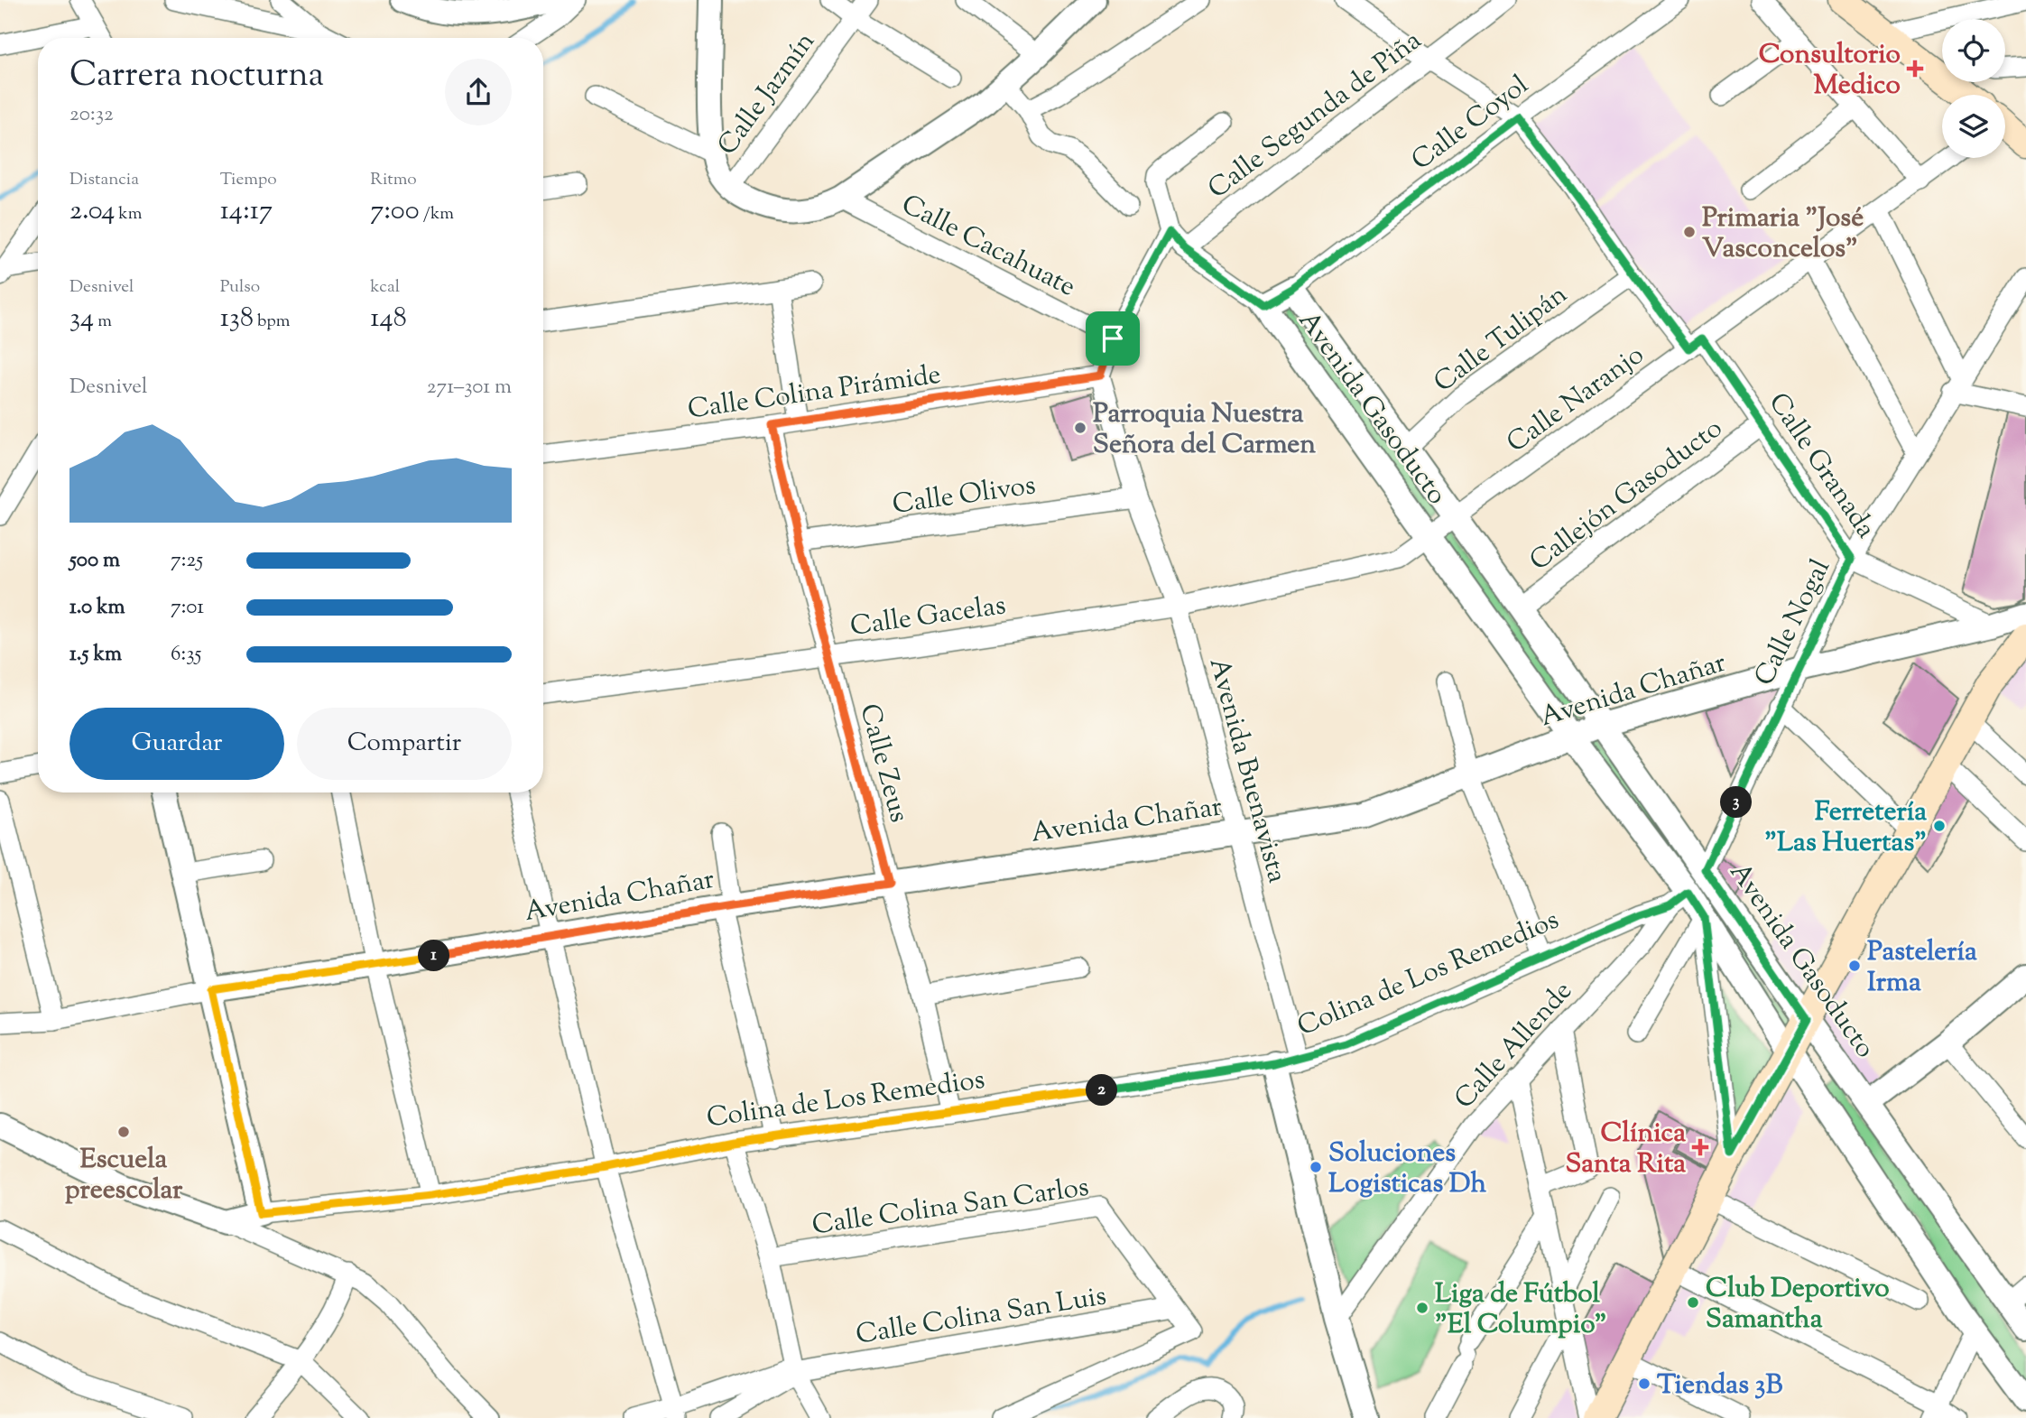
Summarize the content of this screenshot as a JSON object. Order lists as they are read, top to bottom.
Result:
{
  "streets": {
    "street": [
      "Calle Jazmín",
      "Calle Segunda de Piña",
      "Calle Coyol",
      "Calle Cacahuate",
      "Calle Tulipán",
      "Calle Colina Pirámide",
      "Calle Naranjo",
      "Avenida Gasoducto",
      "Calle Granada",
      "Calle Olivos",
      "Callejón Gasoducto",
      "Calle Gacelas",
      "Calle Nogal",
      "Avenida Chañar",
      "Calle Zeus",
      "Avenida Buenavista",
      "Colina de Los Remedios",
      "Calle Allende",
      "Calle Colina San Carlos",
      "Calle Colina San Luis"
    ]
  },
  "crossings": [
    ["Calle Segunda de Piña", "Calle Granada"],
    ["Calle Coyol", "Avenida Gasoducto"],
    ["Calle Coyol", "Calle Granada"],
    ["Calle Tulipán", "Avenida Gasoducto"],
    ["Calle Tulipán", "Calle Granada"],
    ["Calle Colina Pirámide", "Calle Zeus"],
    ["Calle Colina Pirámide", "Avenida Buenavista"],
    ["Calle Naranjo", "Avenida Gasoducto"],
    ["Calle Naranjo", "Calle Granada"],
    ["Calle Naranjo", "Calle Gacelas"],
    ["Calle Naranjo", "Avenida Buenavista"],
    ["Avenida Gasoducto", "Callejón Gasoducto"],
    ["Avenida Gasoducto", "Calle Nogal"],
    ["Avenida Gasoducto", "Avenida Chañar"],
    ["Avenida Gasoducto", "Colina de Los Remedios"],
    ["Avenida Gasoducto", "Calle Allende"],
    ["Calle Granada", "Callejón Gasoducto"],
    ["Calle Granada", "Calle Nogal"],
    ["Calle Granada", "Avenida Chañar"],
    ["Calle Olivos", "Calle Zeus"],
    ["Calle Olivos", "Avenida Buenavista"],
    ["Calle Gacelas", "Calle Zeus"],
    ["Calle Gacelas", "Avenida Buenavista"],
    ["Calle Nogal", "Avenida Chañar"],
    ["Avenida Chañar", "Calle Zeus"],
    ["Avenida Chañar", "Avenida Buenavista"],
    ["Calle Zeus", "Colina de Los Remedios"],
    ["Avenida Buenavista", "Colina de Los Remedios"],
    ["Colina de Los Remedios", "Calle Allende"],
    ["Calle Colina San Carlos", "Calle Colina San Luis"]
  ],
  "places": {
    "health": ["Consultorio Medico", "Clínica Santa Rita"],
    "other": [
      "Primaria \"José Vasconcelos\"",
      "Parroquia Nuestra Señora del Carmen",
      "Ferretería \"Las Huertas\"",
      "Pastelería Irma",
      "Escuela preescolar",
      "Soluciones Logisticas Dh",
      "Club Deportivo Samantha",
      "Liga de Fútbol \"El Columpio\"",
      "Tiendas 3B"
    ]
  },
  "page": {
    "heading": ["Carrera nocturna", "20:32"],
    "stats": [
      ["Distancia", "2.04 km"],
      ["Tiempo", "14:17"],
      ["Ritmo", "7:00 /km"],
      ["Desnivel", "34 m"],
      ["Pulso", "138 bpm"],
      ["kcal", "148"]
    ],
    "chart": ["Desnivel", "271–301 m"],
    "list": [
      {
        "name": "500 m",
        "note": "7:25"
      },
      {
        "name": "1.0 km",
        "note": "7:01"
      },
      {
        "name": "1.5 km",
        "note": "6:35"
      }
    ],
    "buttons": ["Guardar", "Compartir"],
    "pins": ["3", "1", "2"]
  }
}
